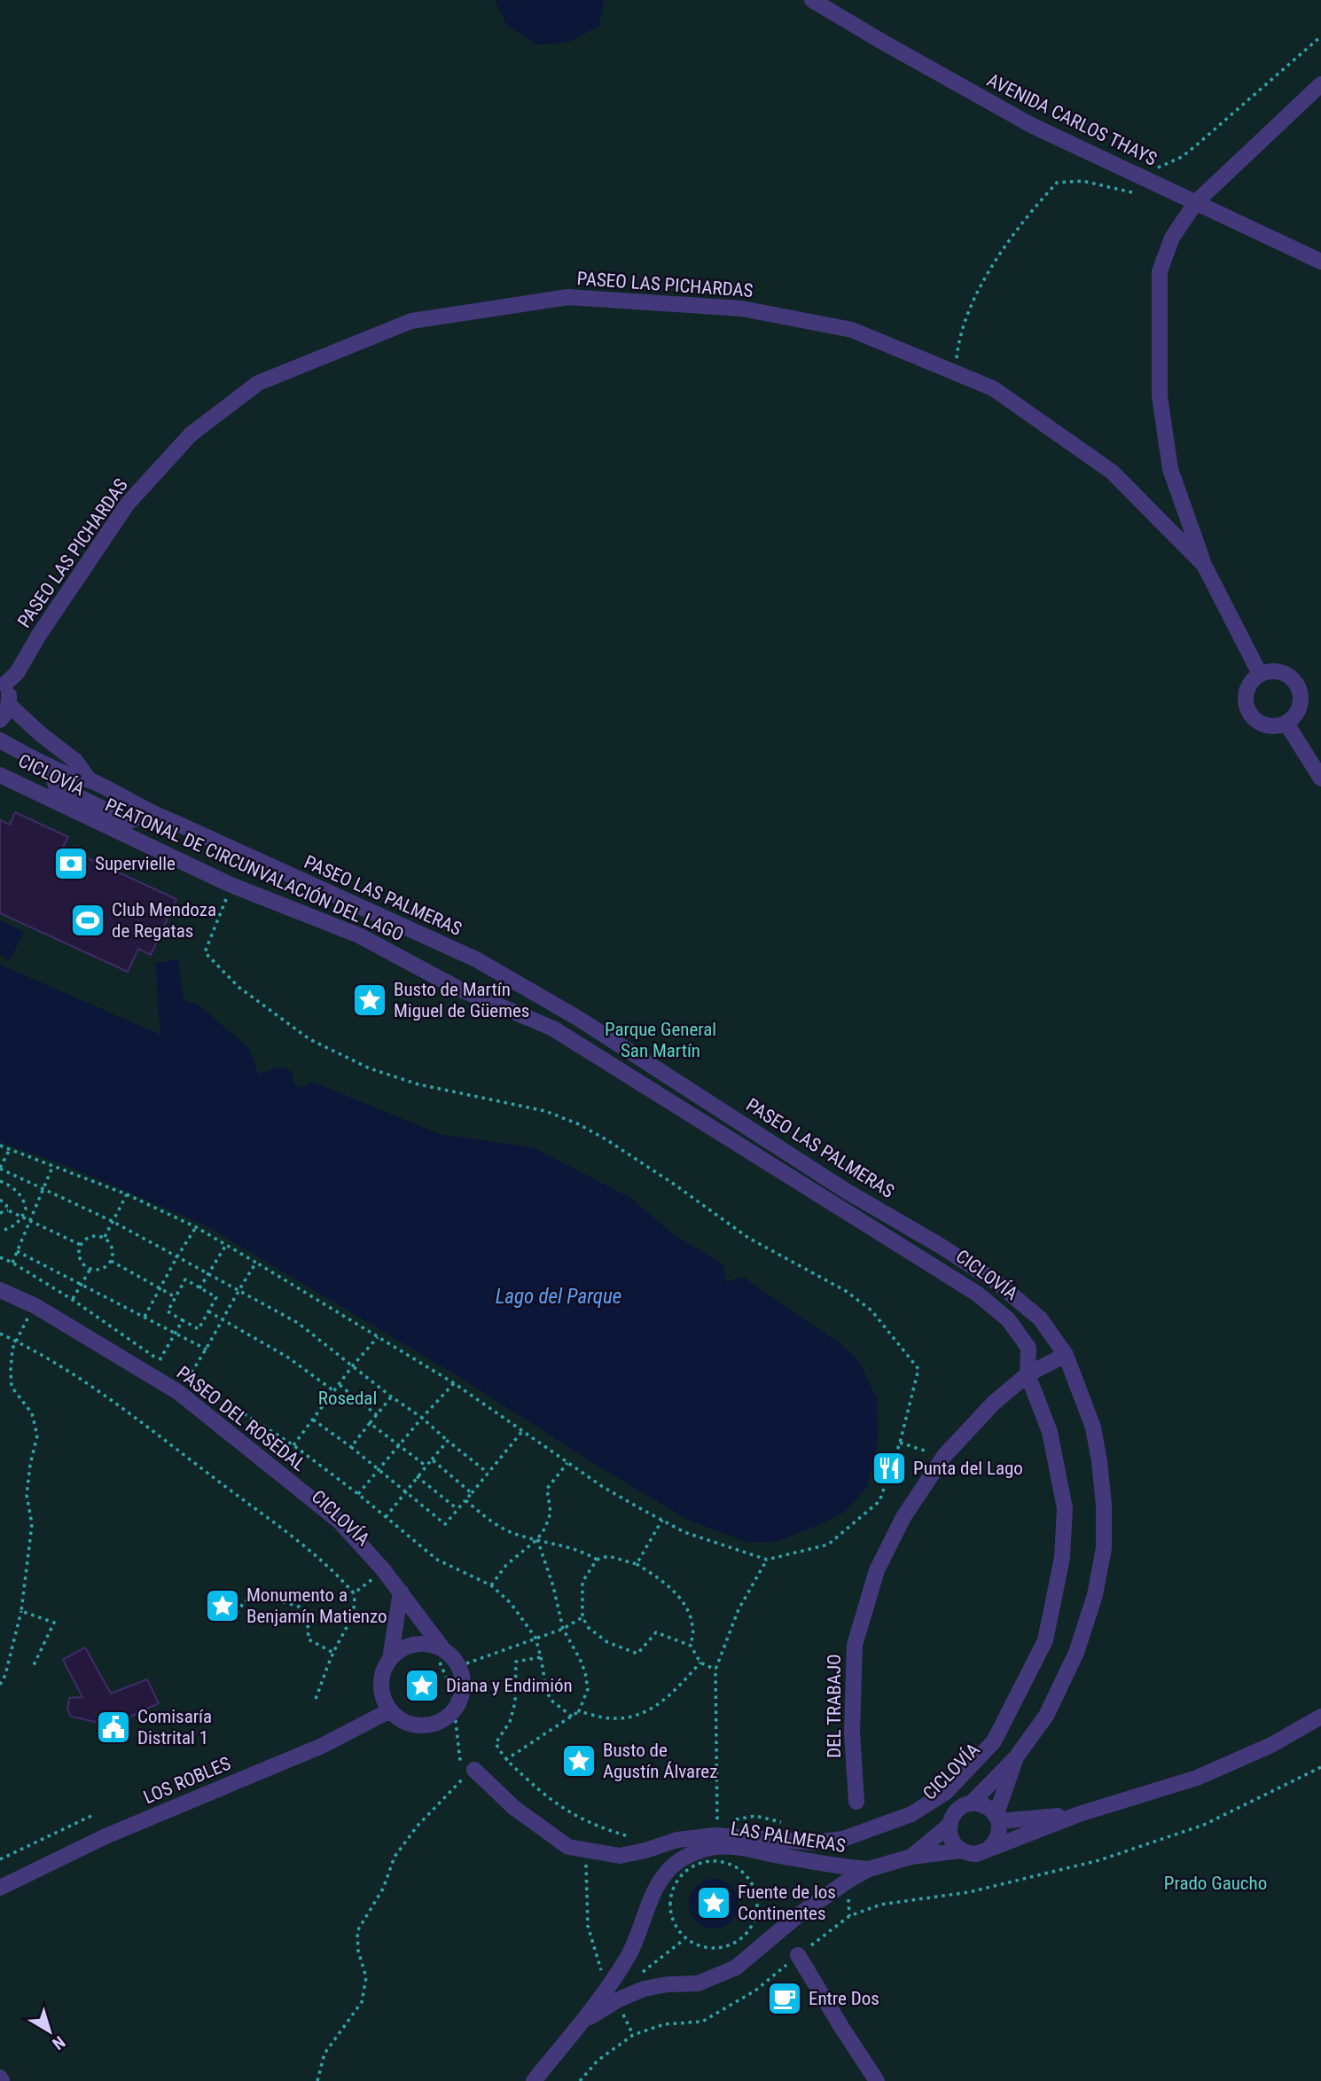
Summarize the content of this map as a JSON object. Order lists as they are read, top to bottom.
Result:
{
  "streets": {
    "street": [
      "AVENIDA CARLOS THAYS",
      "PASEO LAS PICHARDAS",
      "PEATONAL DE CIRCUNVALACIÓN DEL LAGO",
      "PASEO LAS PALMERAS",
      "PASEO DEL ROSEDAL",
      "DEL TRABAJO",
      "LOS ROBLES",
      "LAS PALMERAS"
    ]
  },
  "crossings": [
    ["PEATONAL DE CIRCUNVALACIÓN DEL LAGO", "DEL TRABAJO"],
    ["PASEO LAS PALMERAS", "DEL TRABAJO"],
    ["PASEO DEL ROSEDAL", "LOS ROBLES"]
  ],
  "water": ["Lago del Parque"],
  "parks": ["Parque General San Martín", "Rosedal", "Prado Gaucho"],
  "places": {
    "bank": ["Supervielle"],
    "sports": ["Club Mendoza de Regatas"],
    "place": [
      "Busto de Martín Miguel de Güemes",
      "Monumento a Benjamín Matienzo",
      "Diana y Endimión",
      "Busto de Agustín Álvarez",
      "Fuente de los Continentes"
    ],
    "restaurant": ["Punta del Lago"],
    "public building": ["Comisaría Distrital 1"],
    "cafe": ["Entre Dos"]
  },
  "north": "bottom right"
}
